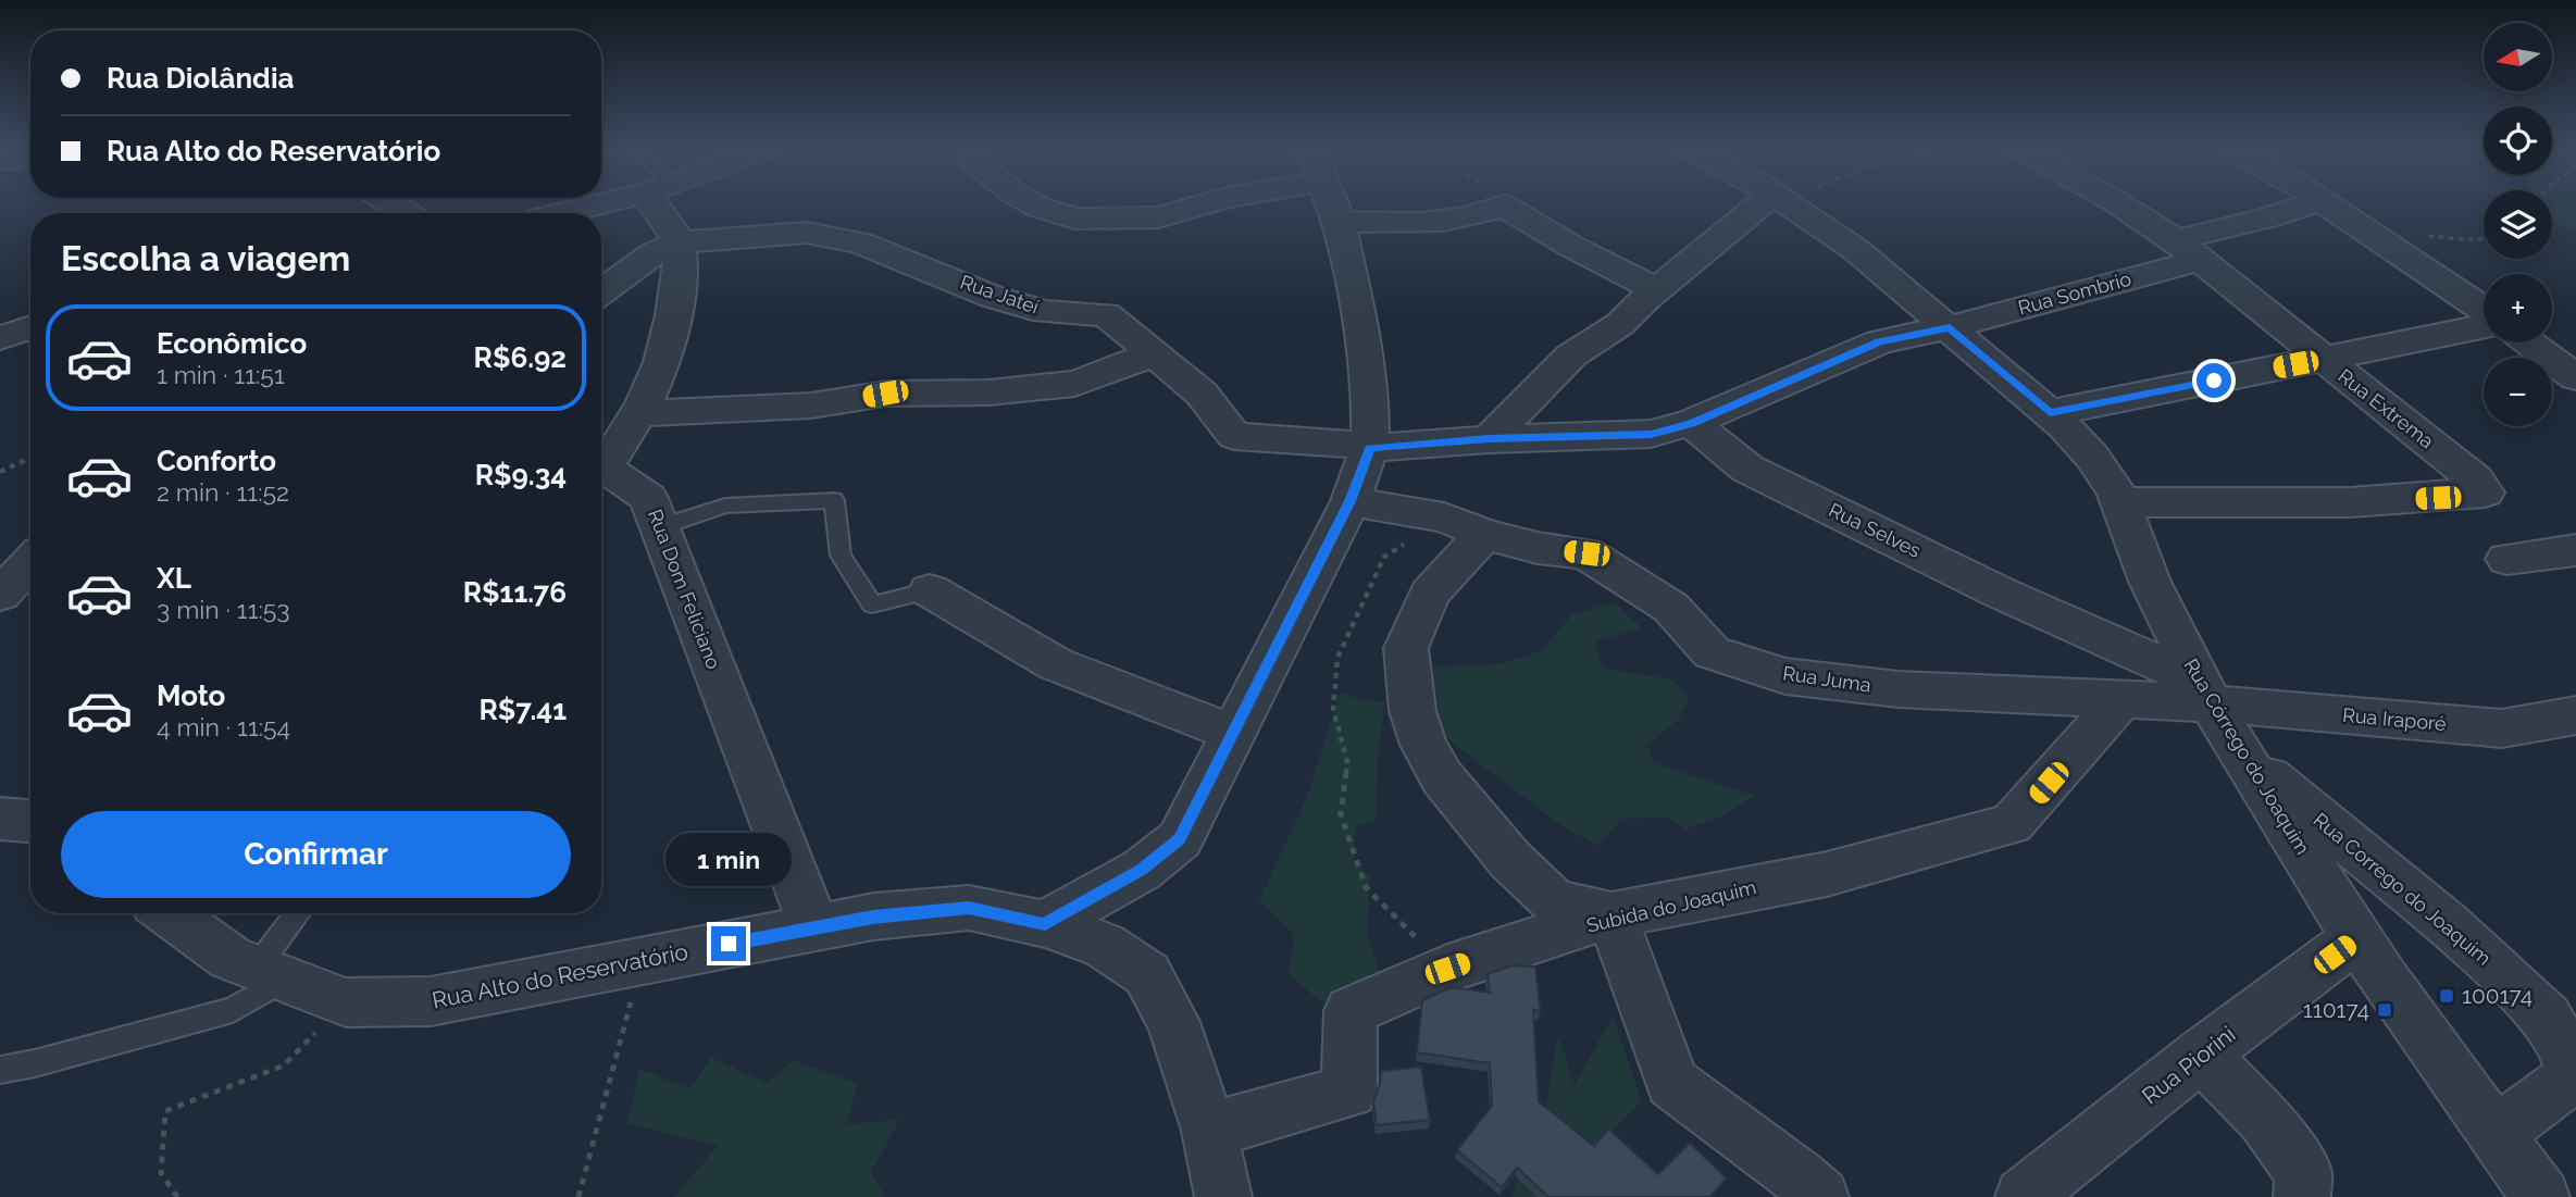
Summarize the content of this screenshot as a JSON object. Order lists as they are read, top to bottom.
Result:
{
  "streets": {
    "street": [
      "Rua Sombrio",
      "Rua Jateí",
      "Rua Extrema",
      "Rua Selves",
      "Rua Dom Feliciano",
      "Rua Juma",
      "Rua Iraporé",
      "Rua Córrego do Joaquim",
      "Rua Corrego do Joaquim",
      "Subida do Joaquim",
      "Rua Alto do Reservatório",
      "Rua Piorini"
    ]
  },
  "crossings": [
    ["Rua Sombrio", "Rua Jateí"],
    ["Rua Sombrio", "Rua Extrema"],
    ["Rua Sombrio", "Rua Selves"],
    ["Rua Sombrio", "Rua Córrego do Joaquim"],
    ["Rua Jateí", "Rua Selves"],
    ["Rua Jateí", "Rua Dom Feliciano"],
    ["Rua Extrema", "Rua Córrego do Joaquim"],
    ["Rua Selves", "Rua Juma"],
    ["Rua Selves", "Rua Iraporé"],
    ["Rua Selves", "Rua Córrego do Joaquim"],
    ["Rua Dom Feliciano", "Rua Alto do Reservatório"],
    ["Rua Juma", "Rua Iraporé"],
    ["Rua Juma", "Rua Córrego do Joaquim"],
    ["Rua Juma", "Subida do Joaquim"],
    ["Rua Iraporé", "Rua Córrego do Joaquim"],
    ["Rua Córrego do Joaquim", "Rua Corrego do Joaquim"],
    ["Rua Córrego do Joaquim", "Rua Piorini"],
    ["Subida do Joaquim", "Rua Alto do Reservatório"]
  ],
  "places": {
    "transit": ["100174", "110174"]
  },
  "north": "left",
  "page": {
    "map_buttons": ["+", "−"],
    "banner": ["Rua Diolândia", "Rua Alto do Reservatório"],
    "heading": "Escolha a viagem",
    "list": [
      {
        "name": "Econômico",
        "note": "1 min · 11:51",
        "value": "R$6.92"
      },
      {
        "name": "Conforto",
        "note": "2 min · 11:52",
        "value": "R$9.34"
      },
      {
        "name": "XL",
        "note": "3 min · 11:53",
        "value": "R$11.76"
      },
      {
        "name": "Moto",
        "note": "4 min · 11:54",
        "value": "R$7.41"
      }
    ],
    "buttons": "Confirmar",
    "bubble": "1 min"
  }
}
